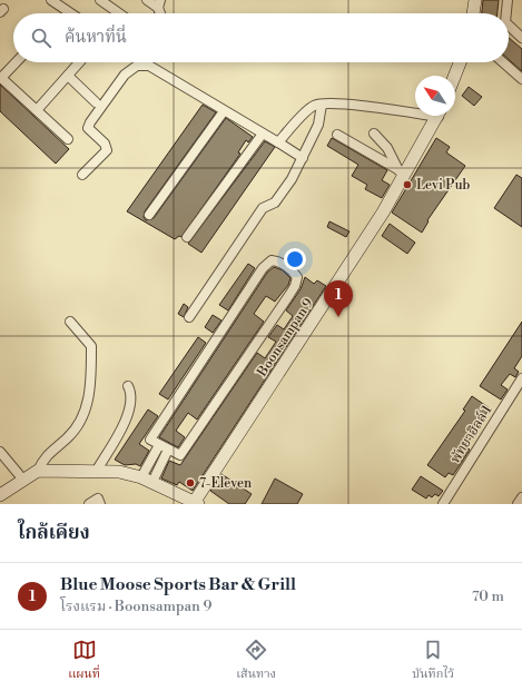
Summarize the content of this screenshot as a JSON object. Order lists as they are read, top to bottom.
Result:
{
  "streets": {
    "street": ["Boonsampan 9", "พัทยาฮิลล์ 1"]
  },
  "places": ["Levi Pub", "7-Eleven"],
  "north": "top left",
  "page": {
    "search": "ค้นหาที่นี่",
    "pins": "1",
    "heading": "ใกล้เคียง",
    "list": [
      {
        "mark": "1",
        "name": "Blue Moose Sports Bar & Grill",
        "note": "โรงแรม · Boonsampan 9",
        "value": "70 m"
      }
    ],
    "nav": ["แผนที่", "เส้นทาง", "บันทึกไว้"]
  }
}
